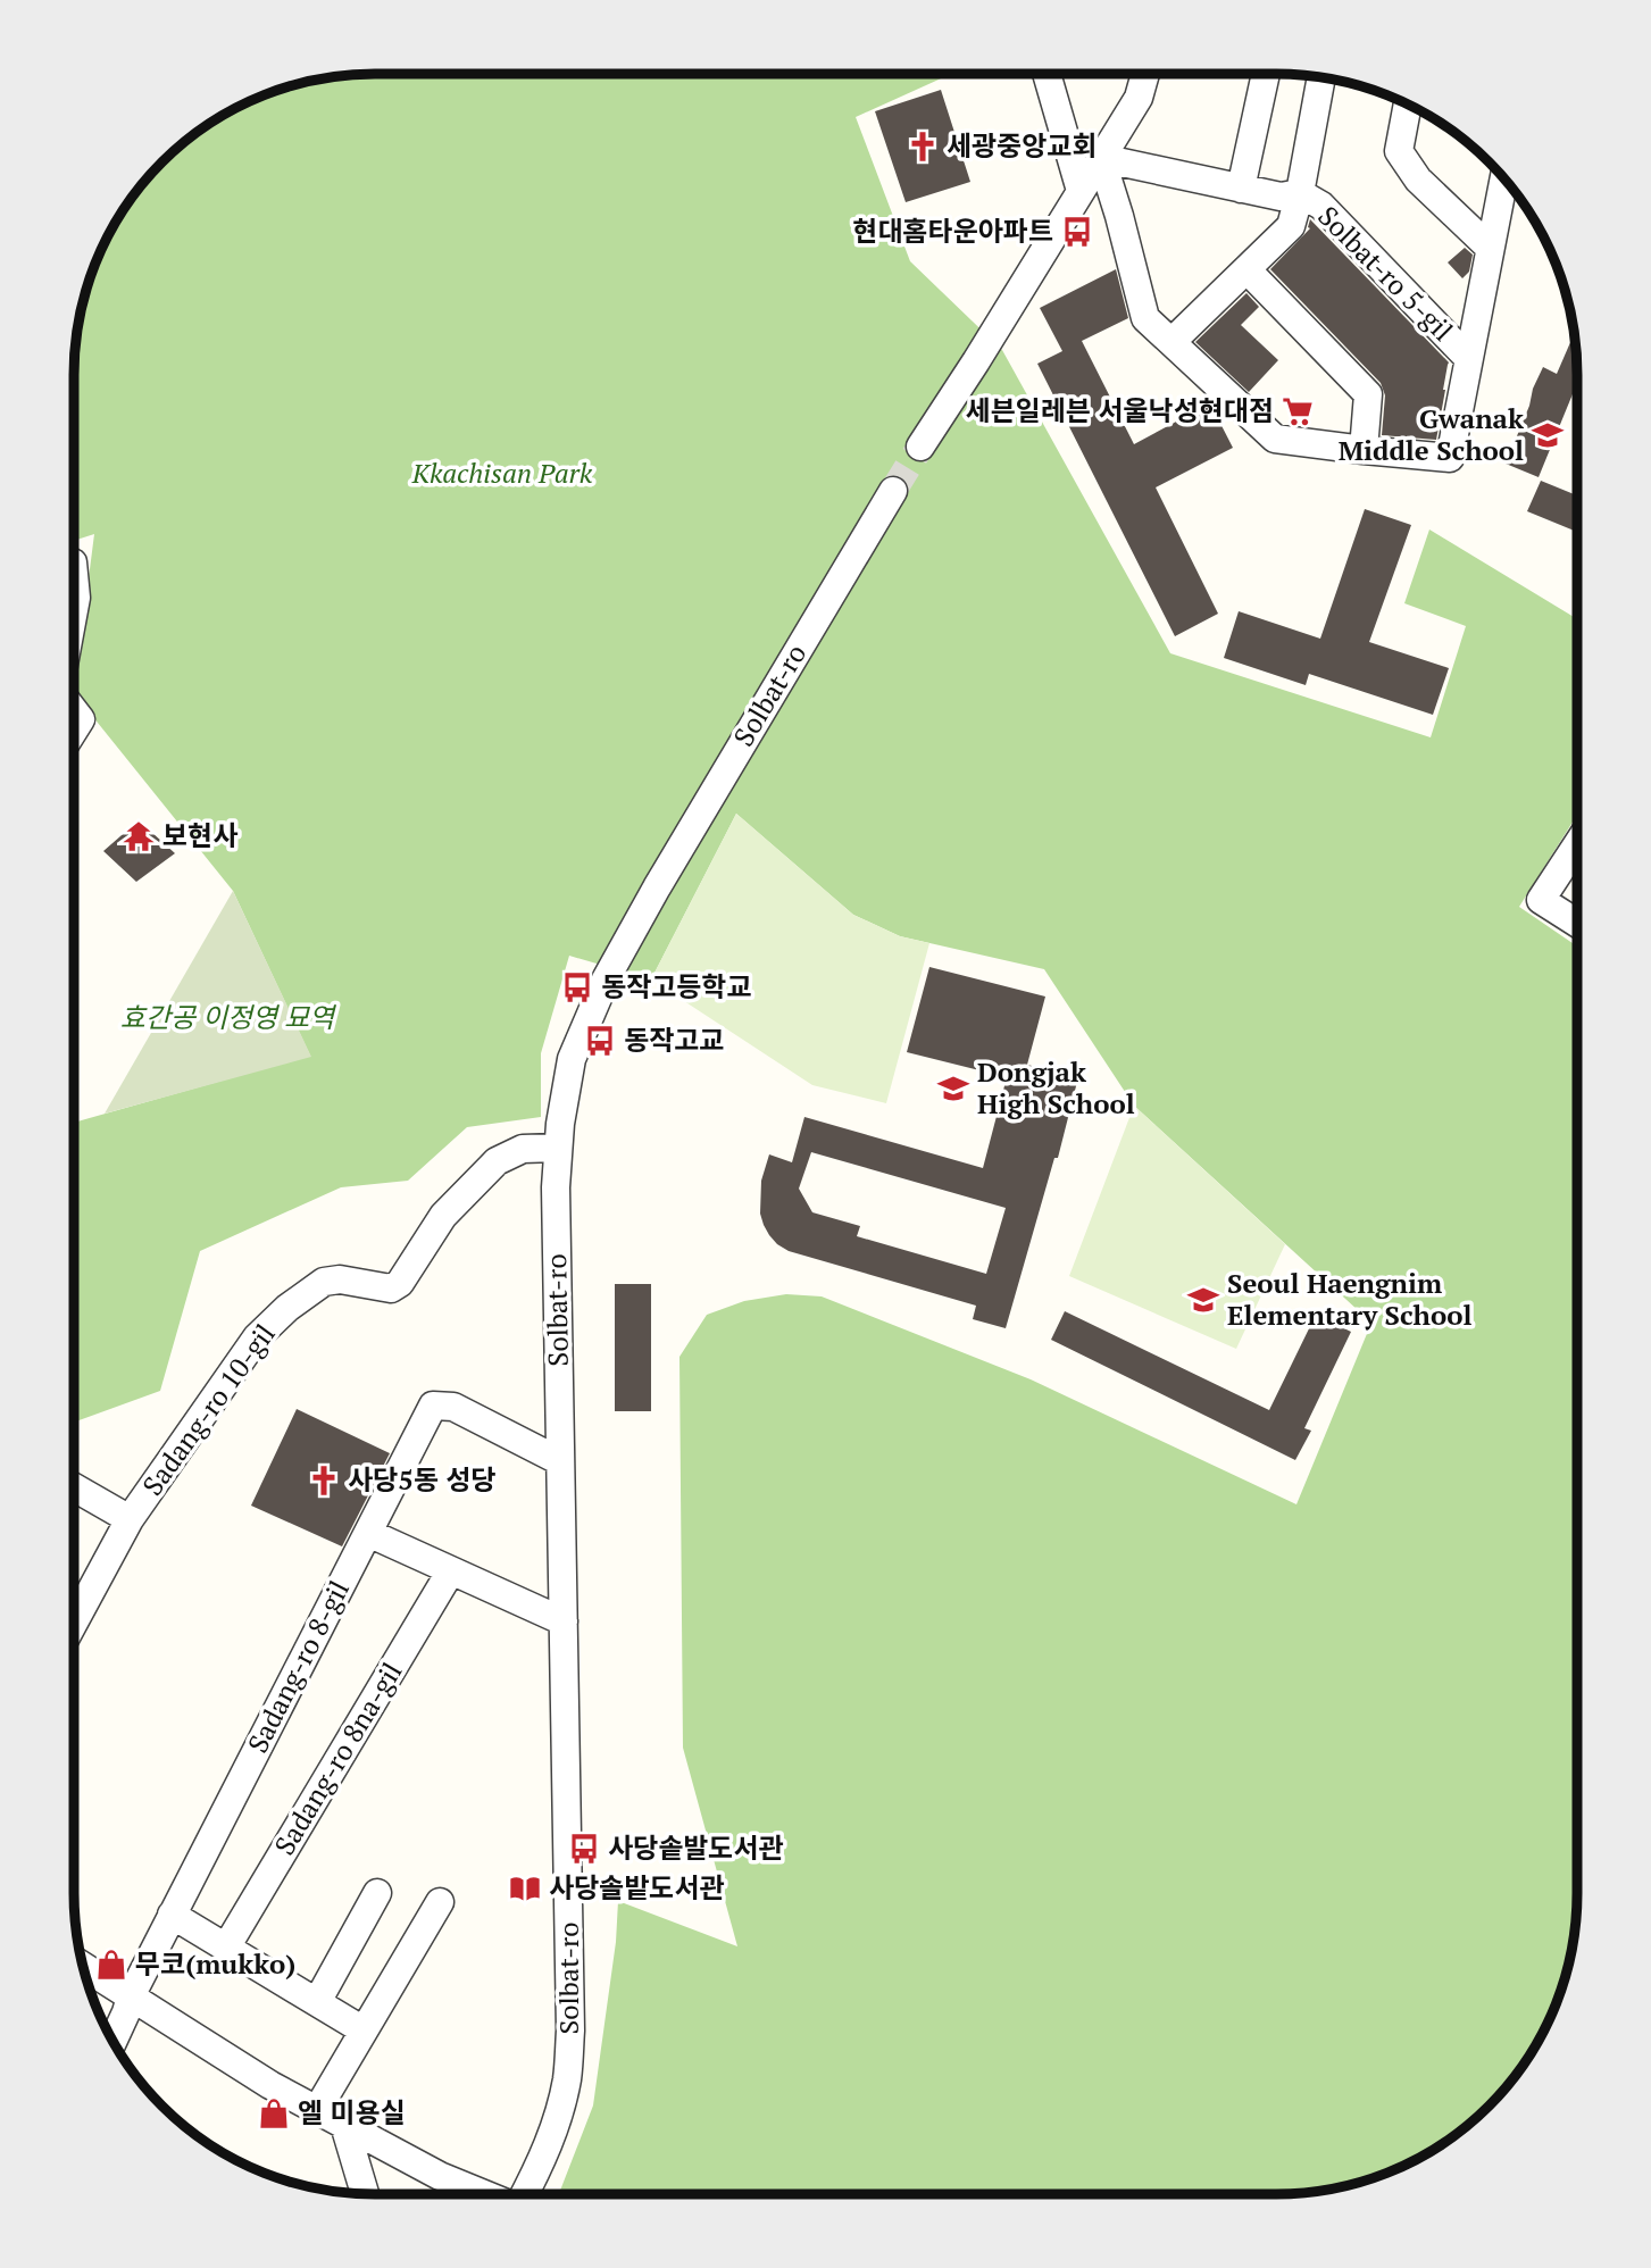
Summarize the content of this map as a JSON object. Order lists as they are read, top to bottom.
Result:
{
  "streets": {
    "street": [
      "Solbat-ro 5-gil",
      "Solbat-ro",
      "Sadang-ro 10-gil",
      "Sadang-ro 8-gil",
      "Sadang-ro 8na-gil"
    ]
  },
  "crossings": [
    ["Solbat-ro", "Sadang-ro 10-gil"],
    ["Solbat-ro", "Sadang-ro 8-gil"]
  ],
  "parks": ["Kkachisan Park", "효간공 이정영 묘역"],
  "places": {
    "church": ["세광중앙교회", "사당5동 성당"],
    "bus stop": [
      "현대홈타운아파트",
      "동작고등학교",
      "동작고교",
      "사당솥발도서관"
    ],
    "supermarket": ["세븐일레븐 서울낙성현대점"],
    "school or university": ["Gwanak Middle School", "Dongjak High School", "Seoul Haengnim Elementary School"],
    "temple": ["보현사"],
    "library": ["사당솔밭도서관"],
    "shop": ["무코(mukko)", "엘 미용실"]
  }
}
